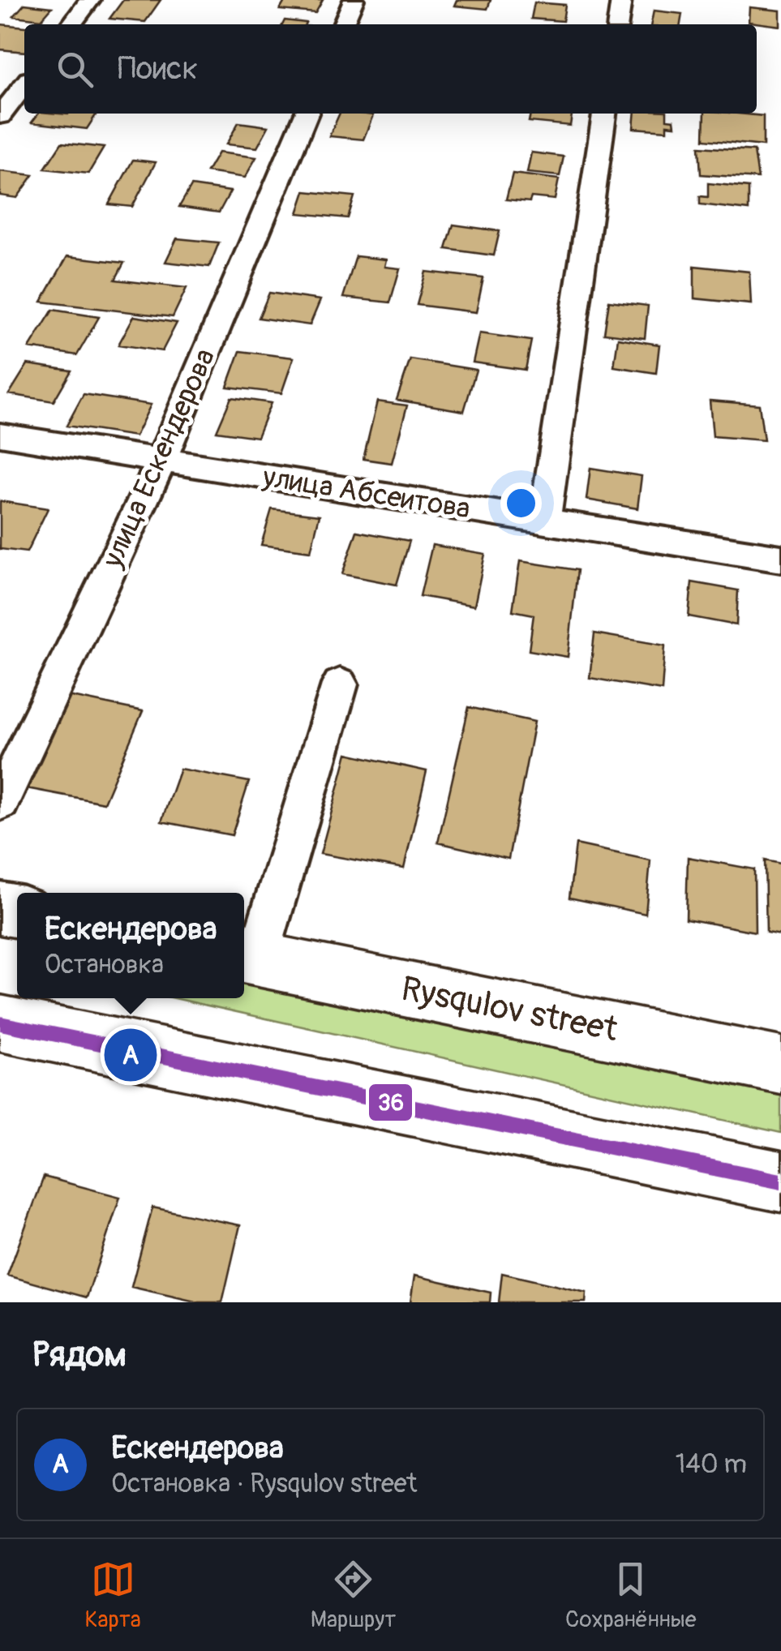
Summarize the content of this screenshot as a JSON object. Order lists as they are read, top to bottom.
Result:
{
  "streets": {
    "main road": ["Rysqulov street"],
    "street": ["улица Ескендерова", "улица Абсеитова"]
  },
  "crossings": [
    ["улица Ескендерова", "улица Абсеитова"]
  ],
  "lines": ["transit line 36"],
  "page": {
    "search": "Поиск",
    "popup": ["Ескендерова", "Остановка"],
    "pins": "A",
    "heading": "Рядом",
    "list": [
      {
        "mark": "A",
        "name": "Ескендерова",
        "note": "Остановка · Rysqulov street",
        "value": "140 m"
      }
    ],
    "nav": ["Карта", "Маршрут", "Сохранённые"]
  }
}
